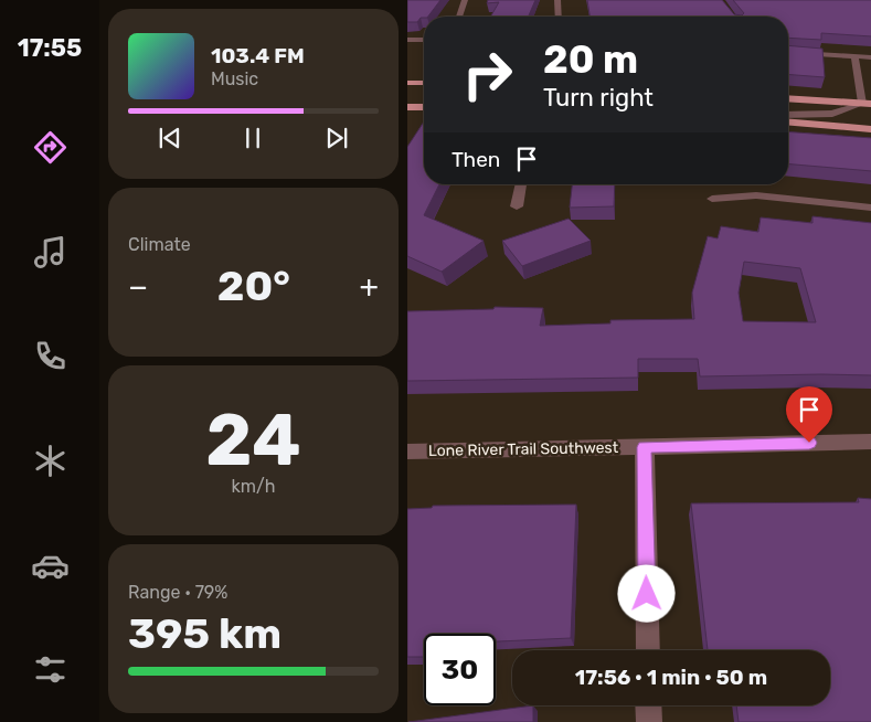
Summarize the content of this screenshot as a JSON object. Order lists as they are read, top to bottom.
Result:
{
  "streets": {
    "street": ["Lone River Trail Southwest"]
  },
  "page": {
    "tabs": "17:55",
    "turn": ["20 m", "Turn right"],
    "song": ["103.4 FM", "Music"],
    "then": "Then",
    "tile": [
      "Climate",
      ["24", "km/h"],
      ["Range · 79%", "395 km"]
    ],
    "heat": ["−", "20°", "+"],
    "limit": "30",
    "trip": "17:56 · 1 min · 50 m"
  }
}
